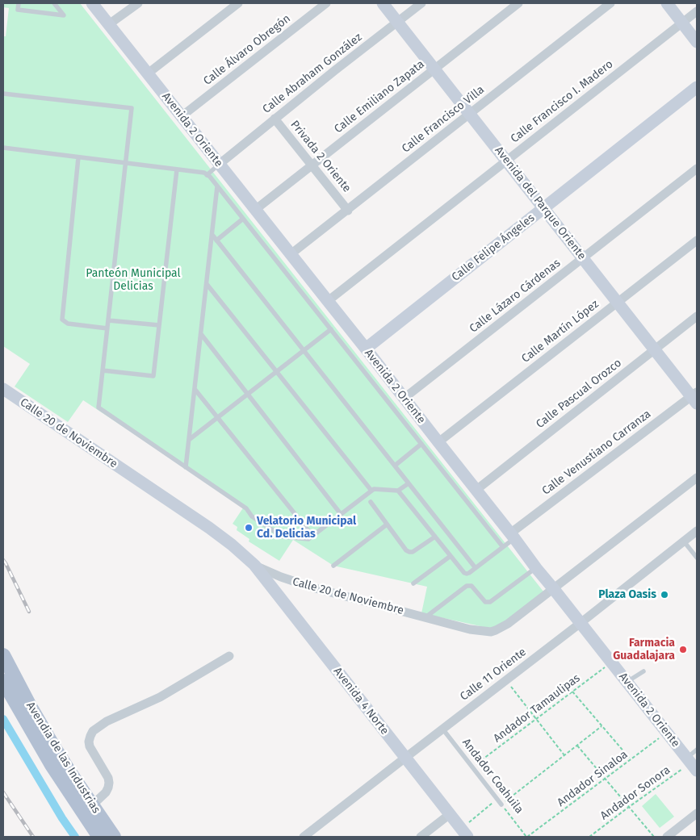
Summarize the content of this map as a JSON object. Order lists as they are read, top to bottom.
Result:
{
  "streets": {
    "main road": ["Avendia de las Industrias"],
    "street": [
      "Calle Álvaro Obregón",
      "Calle Abraham González",
      "Calle Emiliano Zapata",
      "Calle Francisco I. Madero",
      "Calle Francisco Villa",
      "Avenida 2 Oriente",
      "Privada 2 Oriente",
      "Avenida del Parque Oriente",
      "Calle Felipe Ángeles",
      "Calle Lázaro Cárdenas",
      "Calle Martín López",
      "Calle Pascual Orozco",
      "Calle 20 de Noviembre",
      "Calle Venustiano Carranza",
      "Calle 11 Oriente",
      "Avenida 4 Norte"
    ],
    "lane": ["Andador Coahuila"],
    "path": ["Andador Tamaulipas", "Andador Sinaloa", "Andador Sonora"]
  },
  "crossings": [
    ["Calle Álvaro Obregón", "Avenida 2 Oriente"],
    ["Calle Abraham González", "Avenida 2 Oriente"],
    ["Calle Abraham González", "Privada 2 Oriente"],
    ["Calle Abraham González", "Avenida del Parque Oriente"],
    ["Calle Emiliano Zapata", "Avenida 2 Oriente"],
    ["Calle Emiliano Zapata", "Privada 2 Oriente"],
    ["Calle Emiliano Zapata", "Avenida del Parque Oriente"],
    ["Calle Francisco I. Madero", "Avenida 2 Oriente"],
    ["Calle Francisco I. Madero", "Avenida del Parque Oriente"],
    ["Calle Francisco Villa", "Avenida 2 Oriente"],
    ["Calle Francisco Villa", "Privada 2 Oriente"],
    ["Calle Francisco Villa", "Avenida del Parque Oriente"],
    ["Avenida 2 Oriente", "Calle Felipe Ángeles"],
    ["Avenida 2 Oriente", "Calle Lázaro Cárdenas"],
    ["Avenida 2 Oriente", "Calle Martín López"],
    ["Avenida 2 Oriente", "Calle Pascual Orozco"],
    ["Avenida 2 Oriente", "Calle 20 de Noviembre"],
    ["Avenida 2 Oriente", "Calle Venustiano Carranza"],
    ["Avenida 2 Oriente", "Calle 11 Oriente"],
    ["Avenida 2 Oriente", "Andador Tamaulipas"],
    ["Avenida 2 Oriente", "Andador Sinaloa"],
    ["Avenida 2 Oriente", "Andador Sonora"],
    ["Avenida del Parque Oriente", "Calle Felipe Ángeles"],
    ["Avenida del Parque Oriente", "Calle Lázaro Cárdenas"],
    ["Avenida del Parque Oriente", "Calle Martín López"],
    ["Avenida del Parque Oriente", "Calle Pascual Orozco"],
    ["Avenida del Parque Oriente", "Calle Venustiano Carranza"],
    ["Calle 20 de Noviembre", "Avenida 4 Norte"],
    ["Calle 11 Oriente", "Avenida 4 Norte"],
    ["Calle 11 Oriente", "Andador Coahuila"],
    ["Andador Tamaulipas", "Andador Coahuila"],
    ["Andador Coahuila", "Andador Sinaloa"]
  ],
  "parks": ["Panteón Municipal Delicias"],
  "places": ["Velatorio Municipal Cd. Delicias", "Plaza Oasis", "Farmacia Guadalajara"]
}
